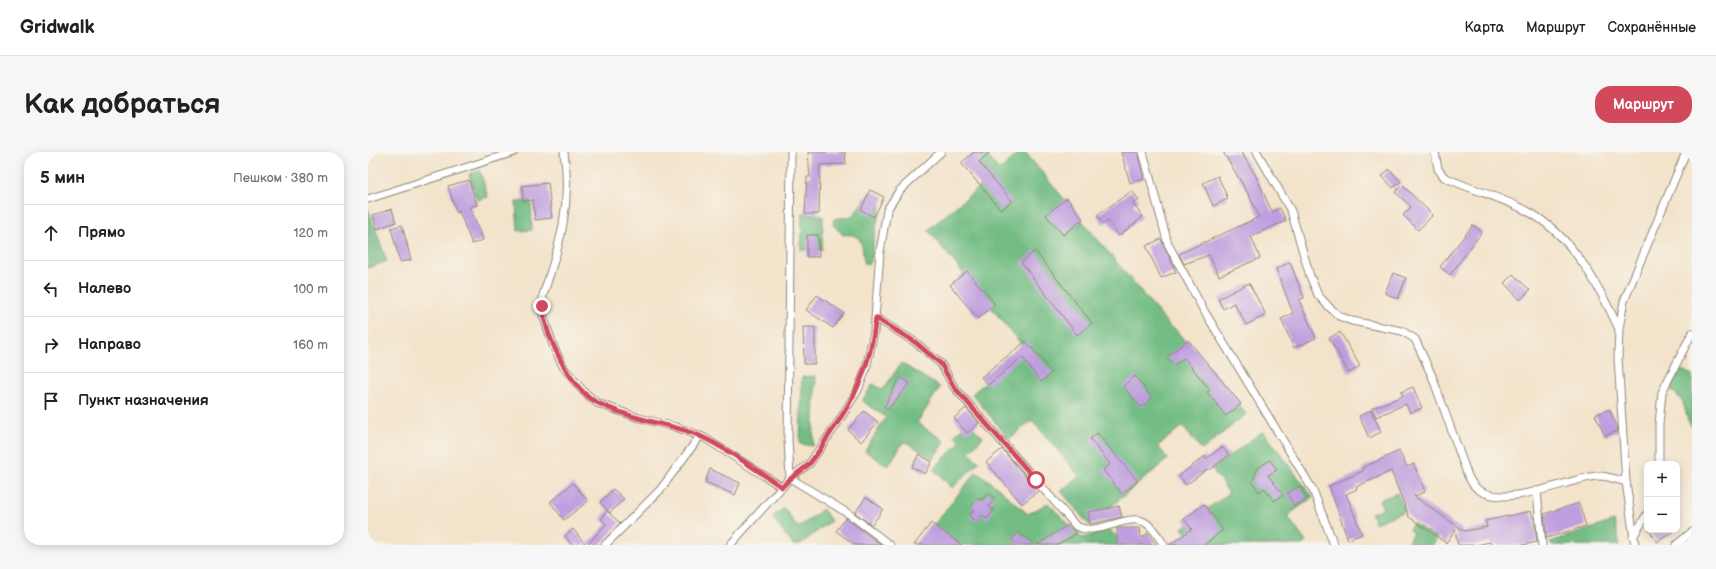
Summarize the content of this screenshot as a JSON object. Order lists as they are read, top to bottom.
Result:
{
  "page": {
    "header": "Gridwalk",
    "nav": ["Карта", "Маршрут", "Сохранённые"],
    "buttons": "Маршрут",
    "title": "Как добраться",
    "heading": ["5 мин", "Пешком · 380 m"],
    "list": [
      ["Прямо", "120 m"],
      ["Налево", "100 m"],
      ["Направо", "160 m"],
      "Пункт назначения"
    ],
    "map_buttons": ["+", "−"]
  }
}
